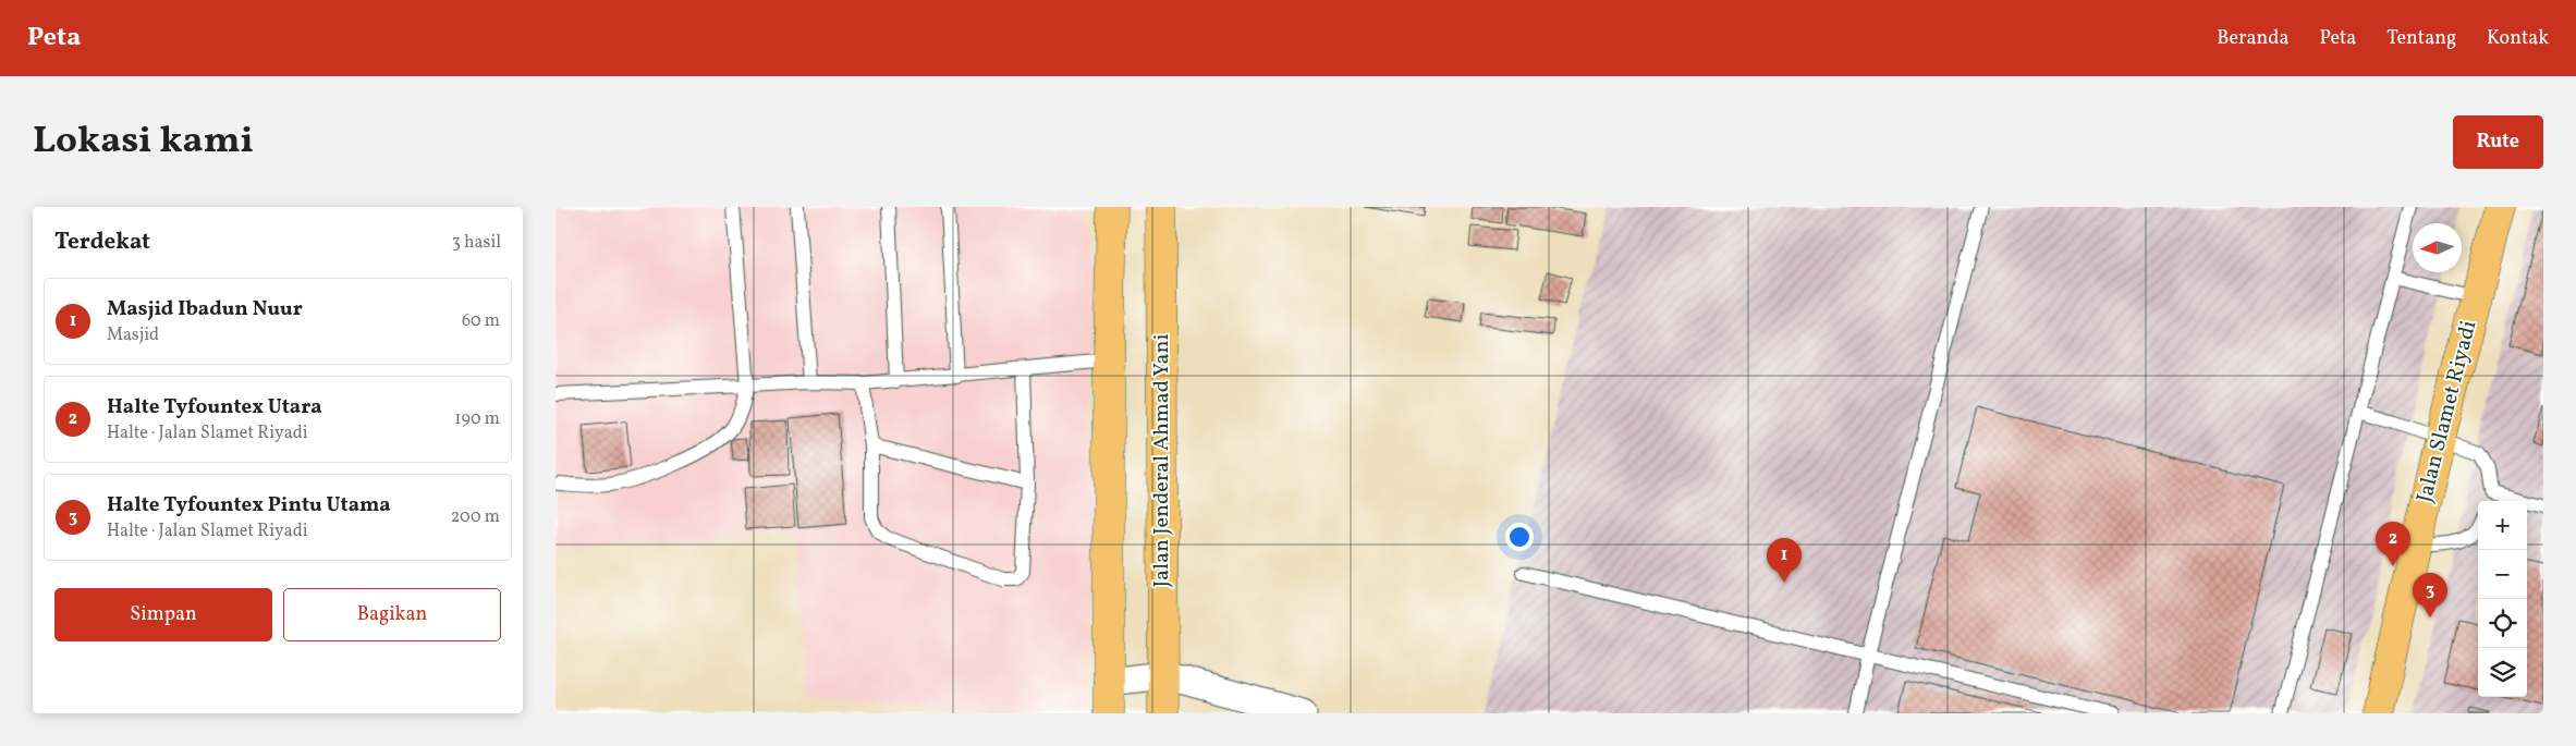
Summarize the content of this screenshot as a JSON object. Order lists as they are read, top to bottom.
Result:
{
  "streets": {
    "main road": ["Jalan Slamet Riyadi", "Jalan Jenderal Ahmad Yani"]
  },
  "north": "left",
  "page": {
    "header": "Peta",
    "nav": [
      "Beranda",
      "Peta",
      "Tentang",
      "Kontak"
    ],
    "title": "Lokasi kami",
    "buttons": [
      "Rute",
      ["Simpan", "Bagikan"]
    ],
    "heading": ["Terdekat", "3 hasil"],
    "list": [
      {
        "mark": "1",
        "name": "Masjid Ibadun Nuur",
        "note": "Masjid",
        "value": "60 m"
      },
      {
        "mark": "2",
        "name": "Halte Tyfountex Utara",
        "note": "Halte · Jalan Slamet Riyadi",
        "value": "190 m"
      },
      {
        "mark": "3",
        "name": "Halte Tyfountex Pintu Utama",
        "note": "Halte · Jalan Slamet Riyadi",
        "value": "200 m"
      }
    ],
    "map_buttons": ["+", "−"],
    "pins": ["2", "1", "3"]
  }
}
